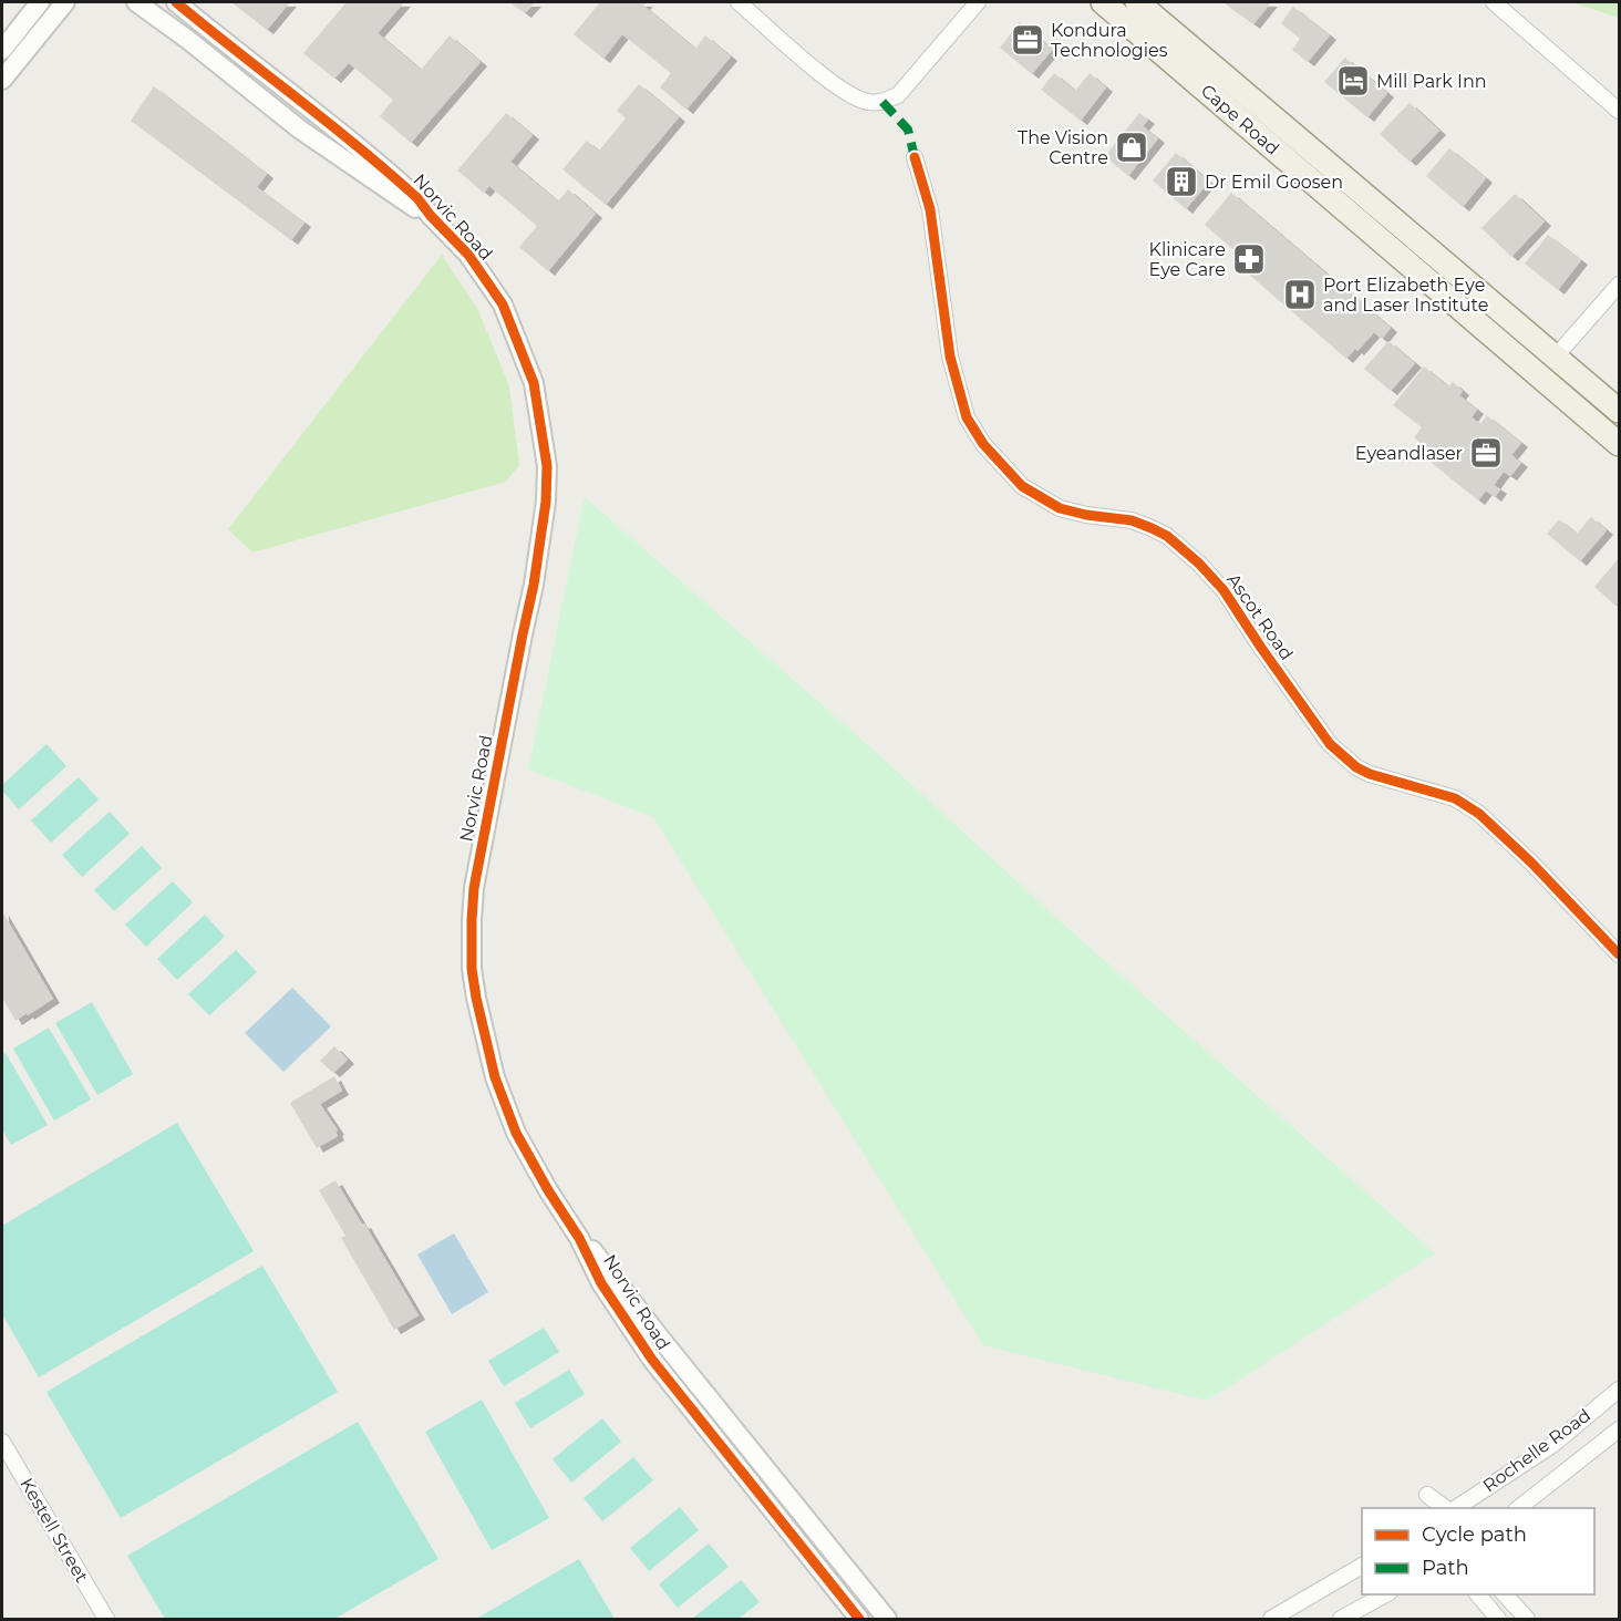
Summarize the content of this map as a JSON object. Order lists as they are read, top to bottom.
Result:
{
  "streets": {
    "main road": ["Cape Road"],
    "street": [
      "Norvic Road",
      "Ascot Road",
      "Rochelle Road",
      "Kestell Street"
    ]
  },
  "places": {
    "office": ["Kondura Technologies", "Eyeandlaser"],
    "hotel": ["Mill Park Inn"],
    "shop": ["The Vision Centre"],
    "building": ["Dr Emil Goosen"],
    "pharmacy": ["Klinicare Eye Care"],
    "hospital": ["Port Elizabeth Eye and Laser Institute"]
  },
  "legend": ["Cycle path", "Path"]
}
